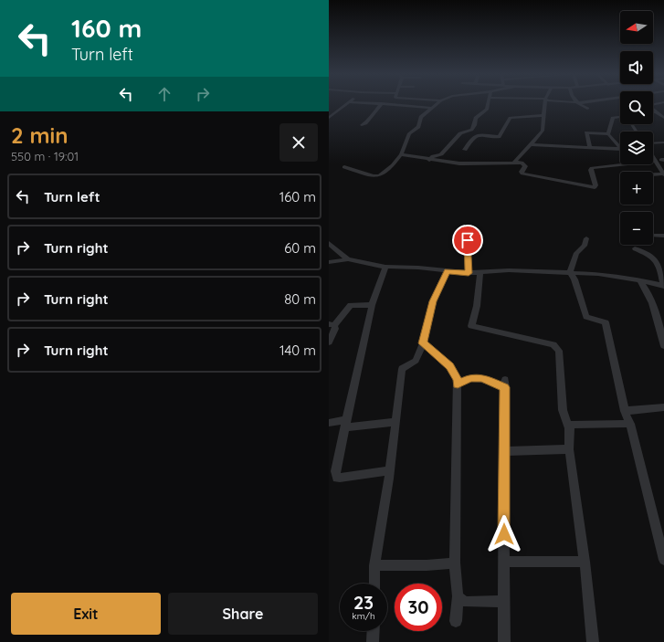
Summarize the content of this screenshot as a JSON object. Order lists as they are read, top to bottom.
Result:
{
  "north": "left",
  "page": {
    "turn": ["160 m", "Turn left"],
    "map_buttons": ["+", "−"],
    "heading": ["2 min", "550 m · 19:01"],
    "list": [
      {
        "name": "Turn left",
        "value": "160 m"
      },
      {
        "name": "Turn right",
        "value": "60 m"
      },
      {
        "name": "Turn right",
        "value": "80 m"
      },
      {
        "name": "Turn right",
        "value": "140 m"
      }
    ],
    "speed": "23 km/h",
    "limit": "30",
    "buttons": ["Exit", "Share"]
  }
}
